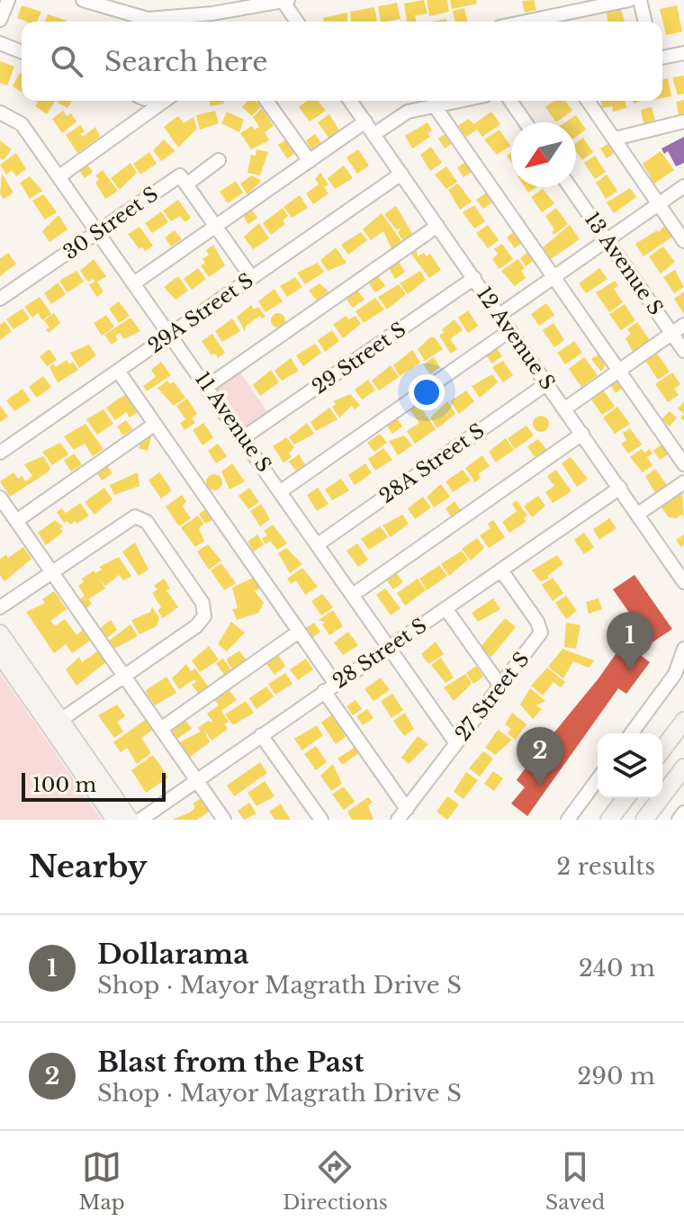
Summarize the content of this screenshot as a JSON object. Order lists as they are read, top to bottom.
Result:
{
  "streets": {
    "street": [
      "30 Street S",
      "13 Avenue S",
      "29A Street S",
      "12 Avenue S",
      "29 Street S",
      "11 Avenue S",
      "28A Street S",
      "28 Street S",
      "27 Street S"
    ]
  },
  "crossings": [
    ["30 Street S", "11 Avenue S"],
    ["29A Street S", "12 Avenue S"],
    ["29A Street S", "11 Avenue S"],
    ["12 Avenue S", "29 Street S"],
    ["12 Avenue S", "28A Street S"],
    ["12 Avenue S", "28 Street S"],
    ["29 Street S", "11 Avenue S"],
    ["11 Avenue S", "28A Street S"],
    ["11 Avenue S", "28 Street S"],
    ["11 Avenue S", "27 Street S"],
    ["28 Street S", "27 Street S"]
  ],
  "scale_bar": "100 m",
  "north": "bottom left",
  "page": {
    "search": "Search here",
    "pins": ["1", "2"],
    "scale": "100 m",
    "heading": ["Nearby", "2 results"],
    "list": [
      {
        "mark": "1",
        "name": "Dollarama",
        "note": "Shop · Mayor Magrath Drive S",
        "value": "240 m"
      },
      {
        "mark": "2",
        "name": "Blast from the Past",
        "note": "Shop · Mayor Magrath Drive S",
        "value": "290 m"
      }
    ],
    "nav": ["Map", "Directions", "Saved"]
  }
}
